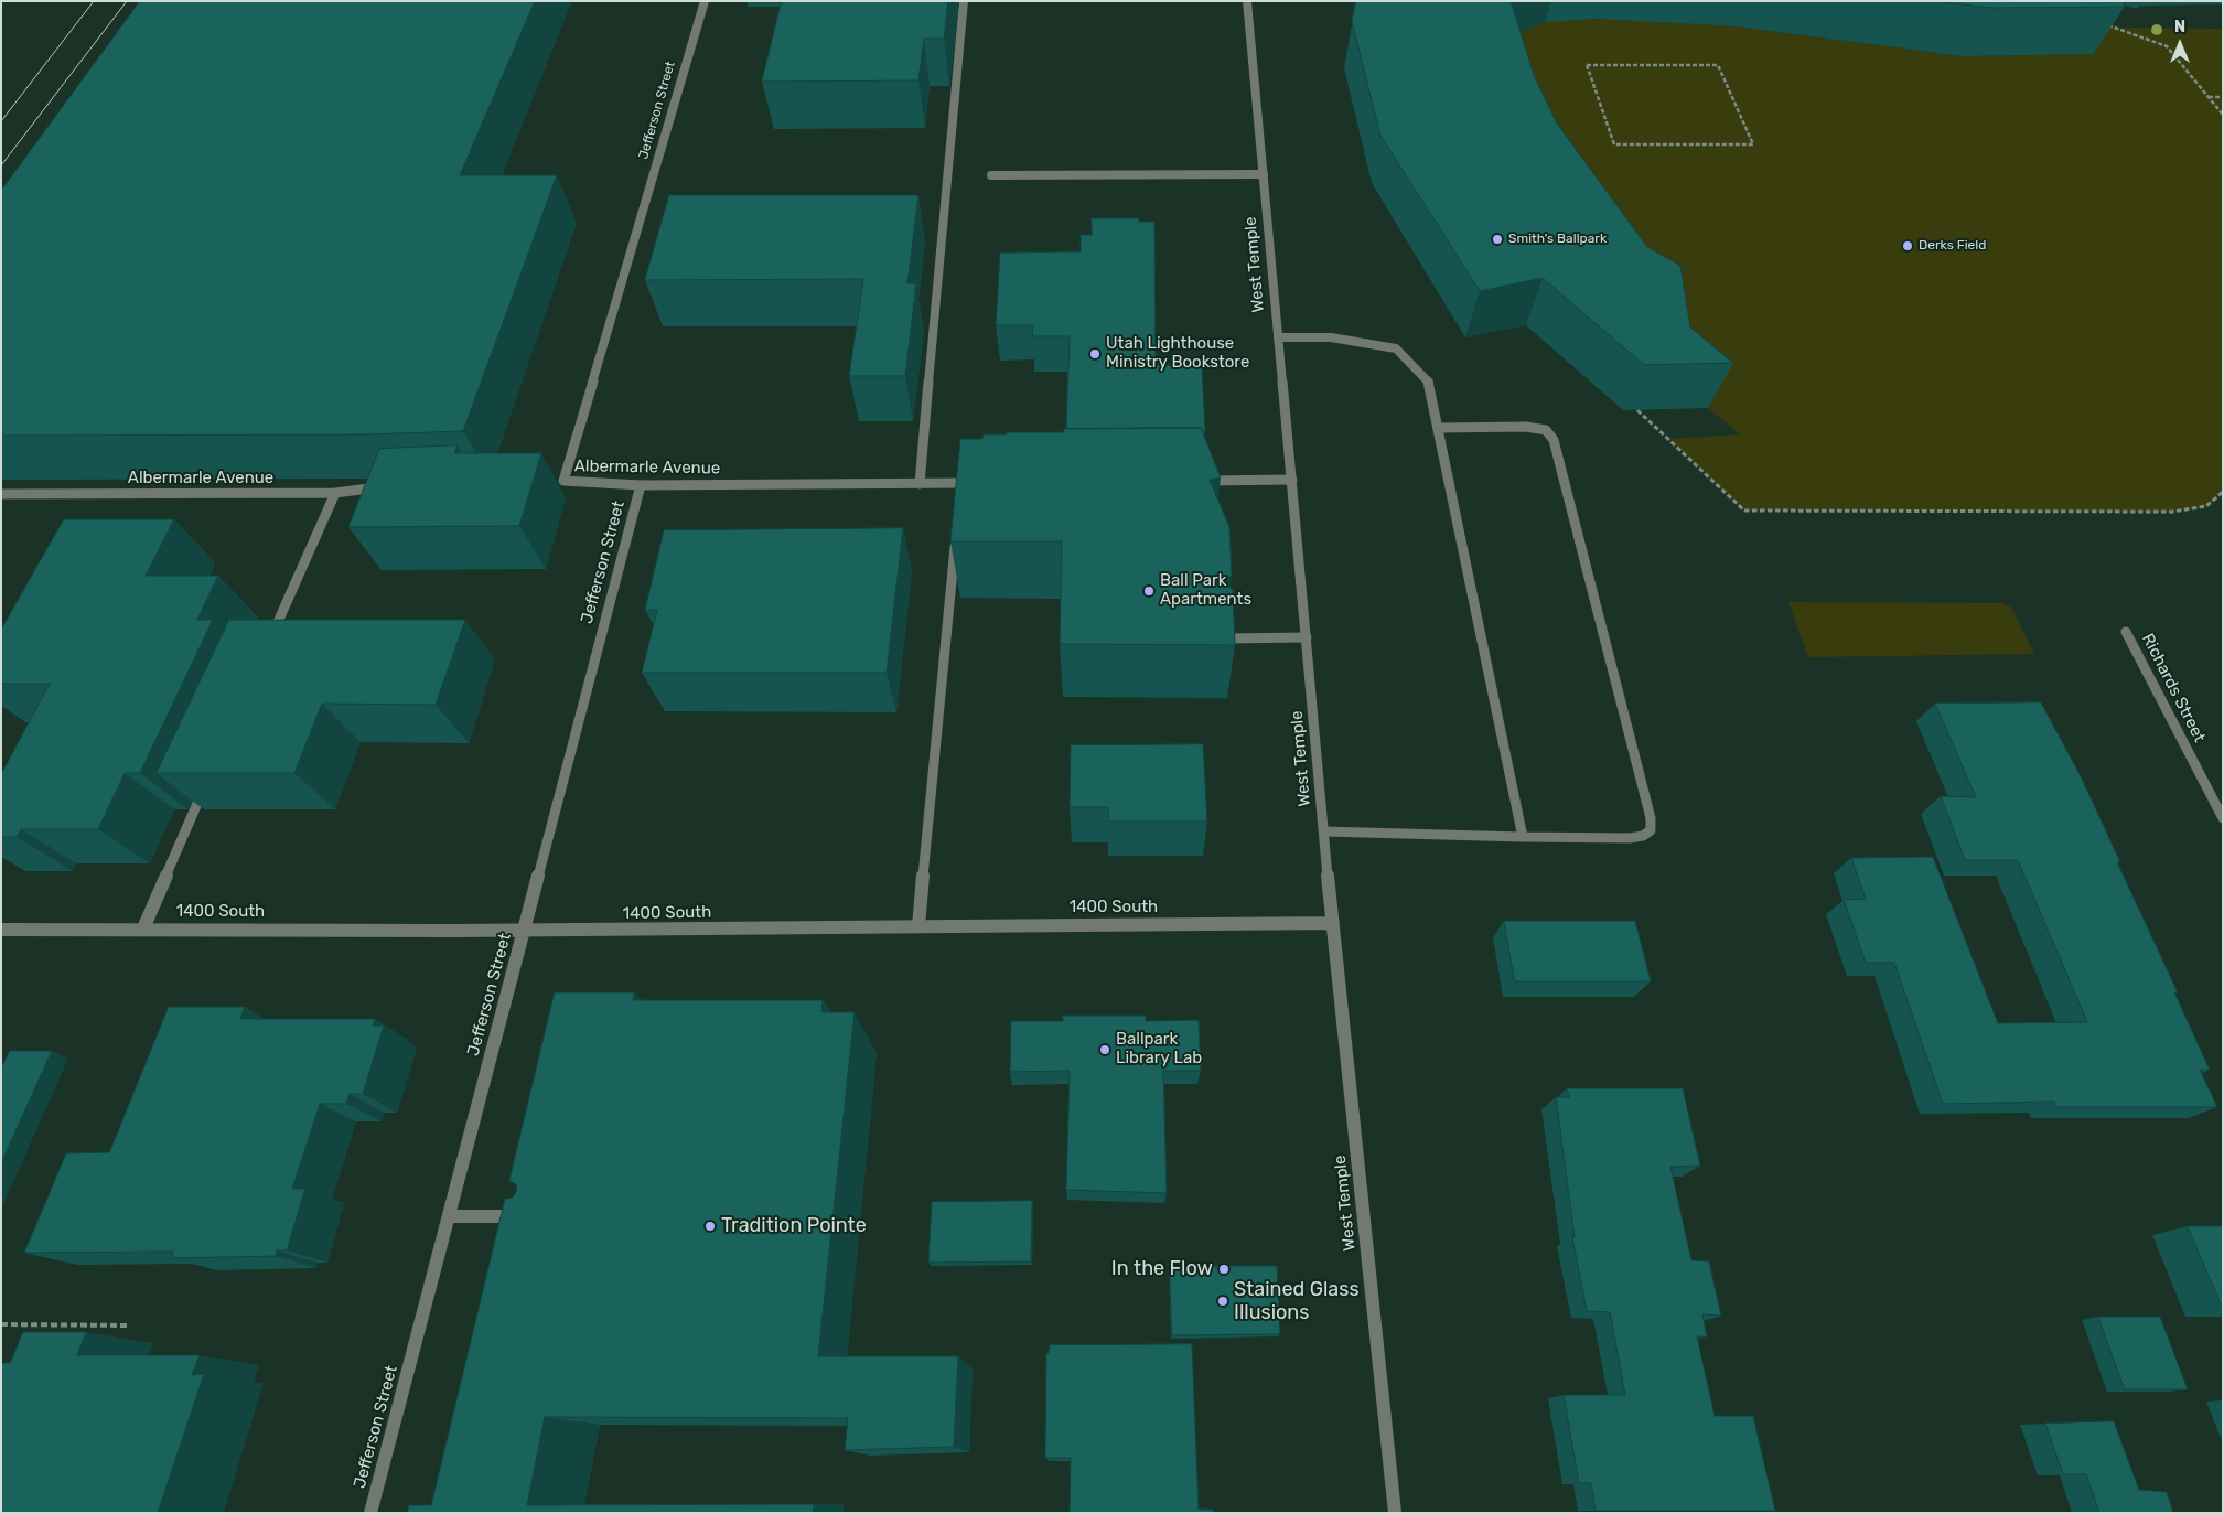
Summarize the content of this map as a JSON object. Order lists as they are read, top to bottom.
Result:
{
  "streets": {
    "street": [
      "Jefferson Street",
      "West Temple",
      "Albermarle Avenue",
      "Richards Street",
      "1400 South"
    ]
  },
  "crossings": [
    ["Jefferson Street", "Albermarle Avenue"],
    ["Jefferson Street", "1400 South"],
    ["West Temple", "1400 South"]
  ],
  "places": [
    "Smith's Ballpark",
    "Derks Field",
    "Utah Lighthouse Ministry Bookstore",
    "Ball Park Apartments",
    "Ballpark Library Lab",
    "Tradition Pointe",
    "In the Flow",
    "Stained Glass Illusions"
  ],
  "north": "top"
}
